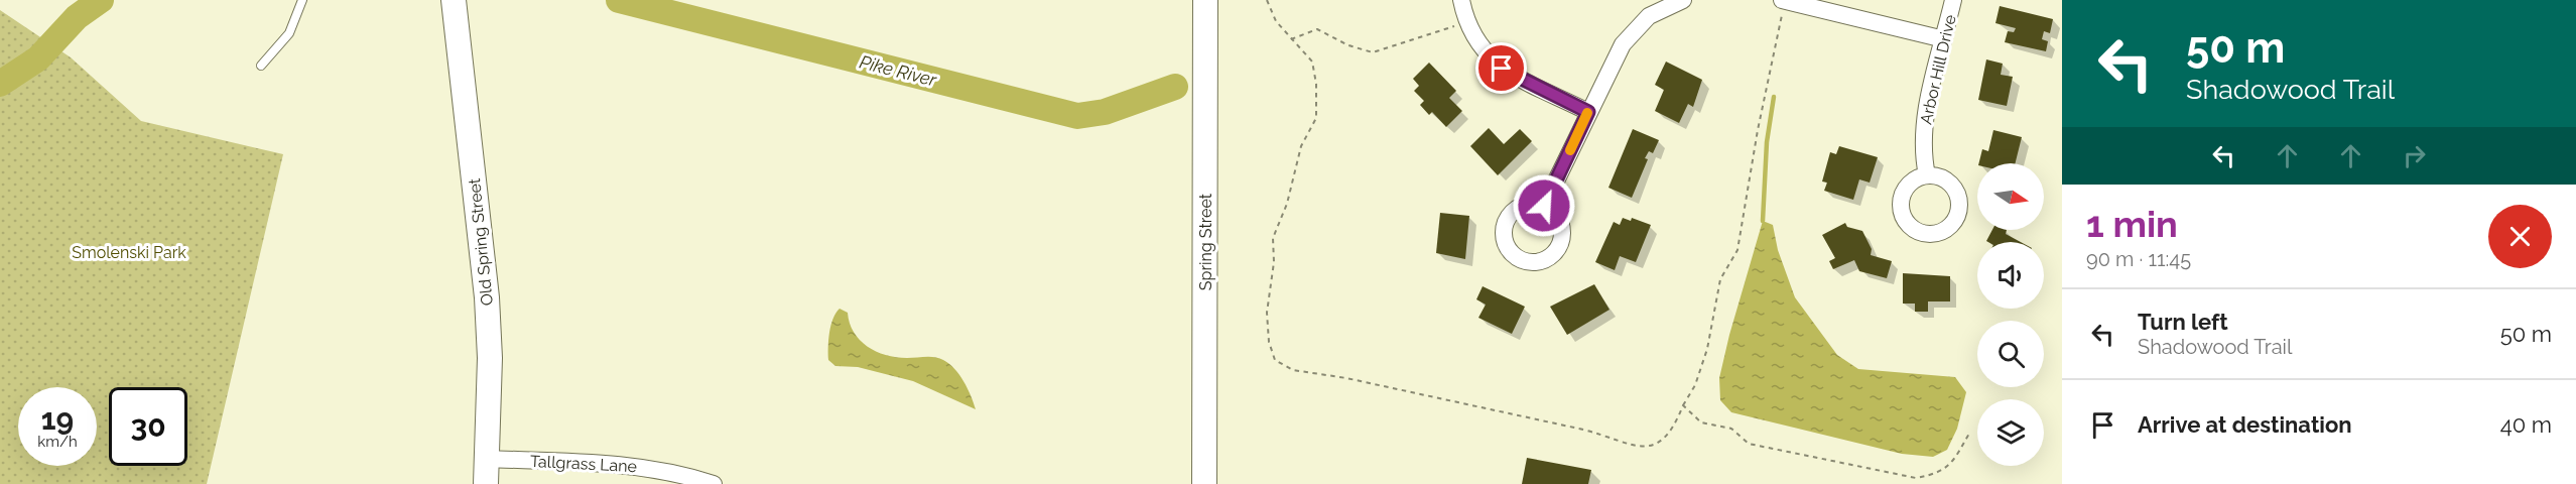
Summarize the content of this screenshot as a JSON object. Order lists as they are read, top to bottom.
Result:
{
  "streets": {
    "street": [
      "Arbor Hill Drive",
      "Old Spring Street",
      "Spring Street",
      "Tallgrass Lane"
    ]
  },
  "crossings": [
    ["Old Spring Street", "Tallgrass Lane"]
  ],
  "water": ["Pike River"],
  "parks": ["Smolenski Park"],
  "north": "right",
  "page": {
    "turn": ["50 m", "Shadowood Trail"],
    "heading": ["1 min", "90 m · 11:45"],
    "list": [
      {
        "name": "Turn left",
        "note": "Shadowood Trail",
        "value": "50 m"
      },
      {
        "name": "Arrive at destination",
        "value": "40 m"
      }
    ],
    "speed": "19 km/h",
    "limit": "30"
  }
}
